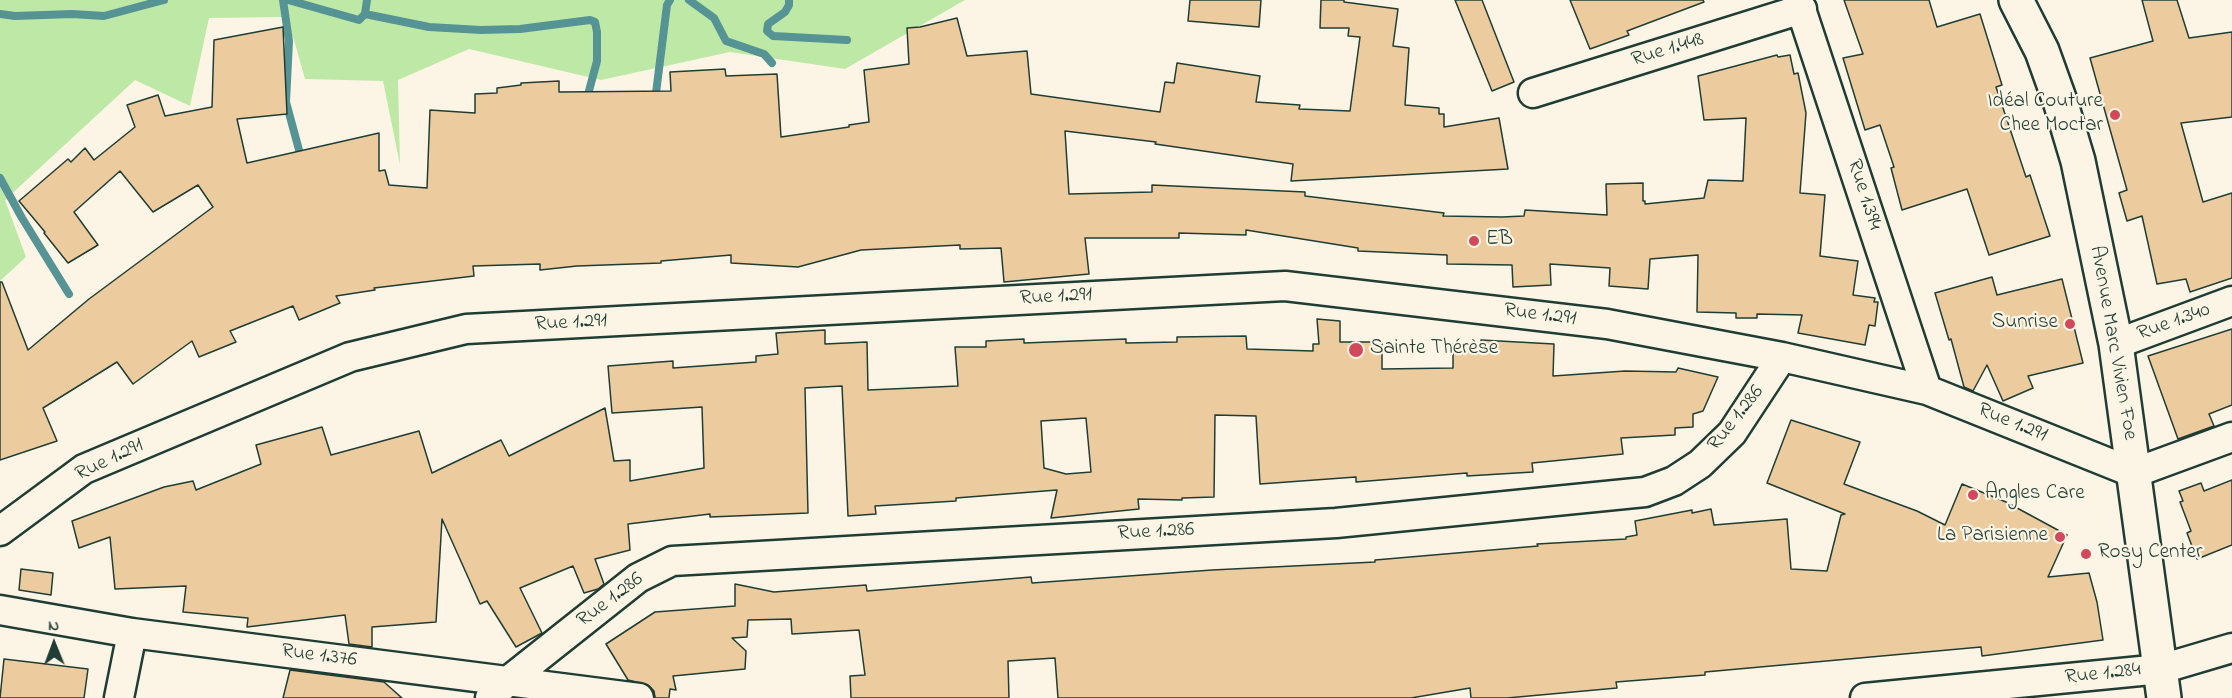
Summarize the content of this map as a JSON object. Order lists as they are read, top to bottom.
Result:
{
  "streets": {
    "main road": ["Avenue Marc Vivien Foe"],
    "street": [
      "Rue 1.448",
      "Rue 1.394",
      "Rue 1.291",
      "Rue 1.340",
      "Rue 1.286",
      "Rue 1.376",
      "Rue 1.284"
    ]
  },
  "crossings": [
    ["Rue 1.448", "Rue 1.394"],
    ["Rue 1.394", "Rue 1.291"],
    ["Rue 1.291", "Avenue Marc Vivien Foe"],
    ["Rue 1.291", "Rue 1.286"],
    ["Rue 1.340", "Avenue Marc Vivien Foe"],
    ["Avenue Marc Vivien Foe", "Rue 1.284"],
    ["Rue 1.286", "Rue 1.376"]
  ],
  "places": [
    "Idéal Couture Chee Moctar",
    "EB",
    "Sunrise",
    "Sainte Thérèse",
    "Angles Care",
    "La Parisienne",
    "Rosy Center"
  ],
  "north": "top"
}
